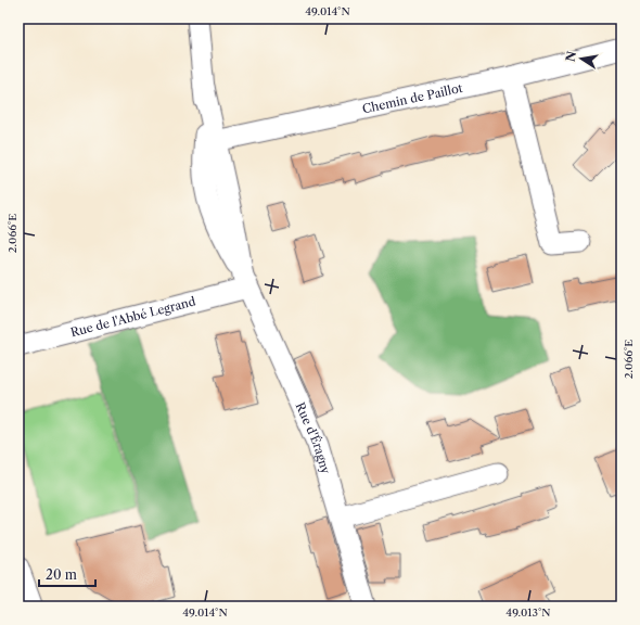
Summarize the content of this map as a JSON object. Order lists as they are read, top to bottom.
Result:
{
  "streets": {
    "street": ["Chemin de Paillot", "Rue de l'Abbé Legrand", "Rue d'Éragny"]
  },
  "crossings": [
    ["Chemin de Paillot", "Rue d'Éragny"],
    ["Rue de l'Abbé Legrand", "Rue d'Éragny"]
  ],
  "scale_bar": "20 m",
  "north": "left",
  "coordinates": ["49.014°N", "2.066°E", "49.013°N"]
}
